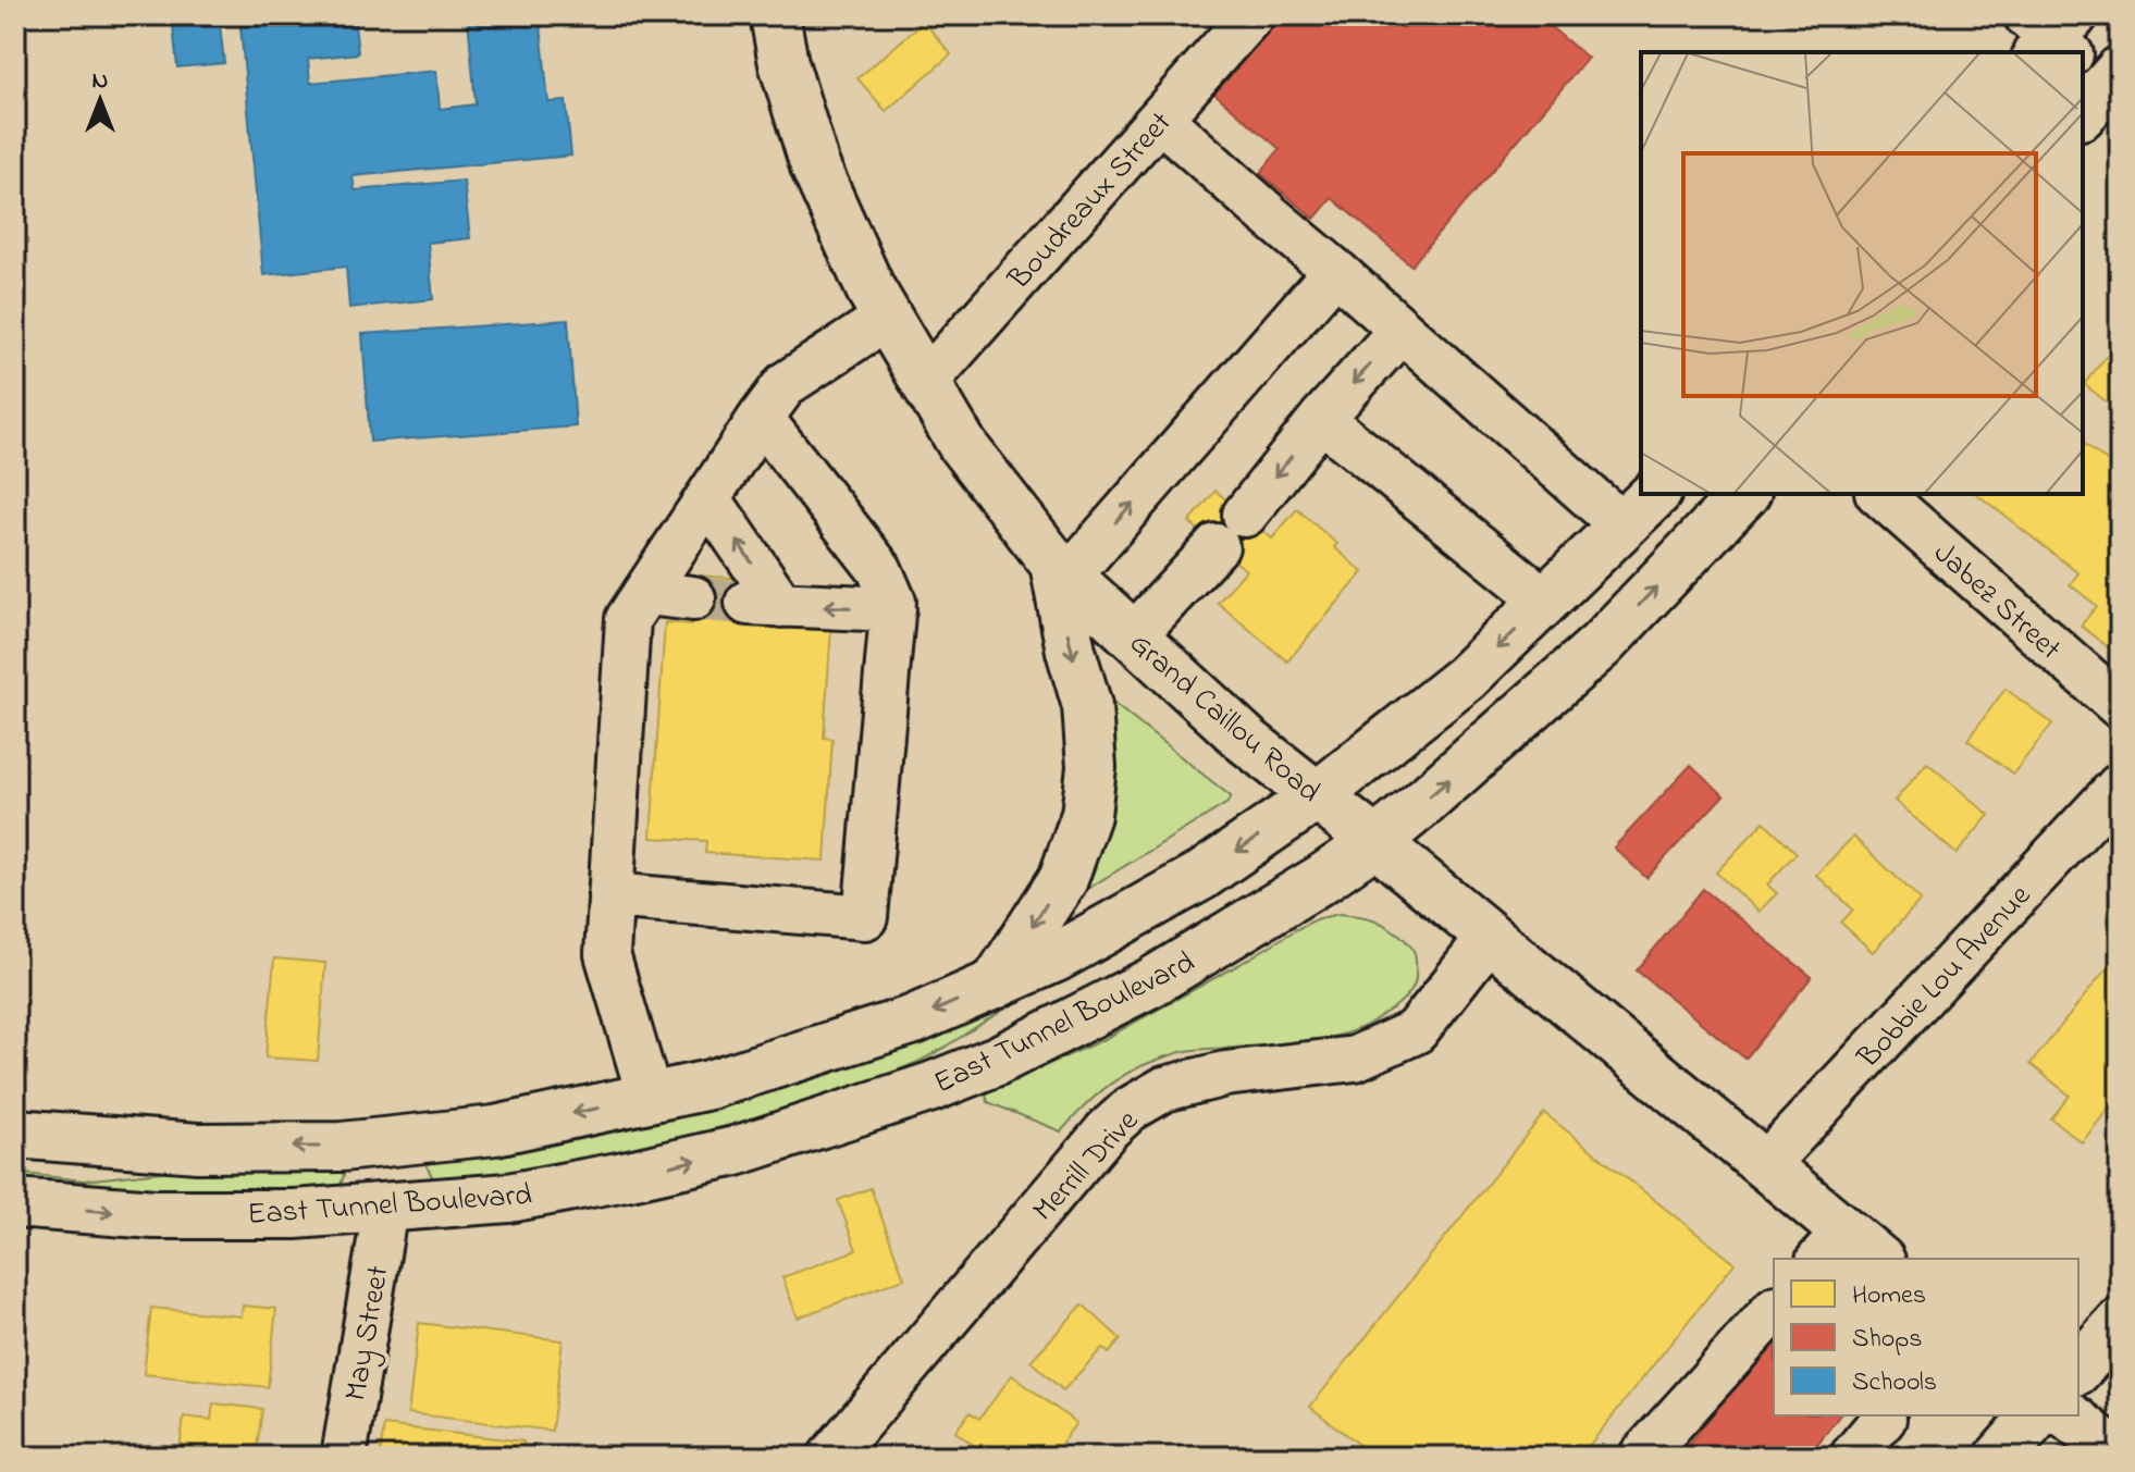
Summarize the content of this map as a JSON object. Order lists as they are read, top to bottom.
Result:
{
  "streets": {
    "main road": ["Grand Caillou Road", "East Tunnel Boulevard"],
    "street": [
      "Boudreaux Street",
      "Jabez Street",
      "Bobbie Lou Avenue",
      "Merrill Drive",
      "May Street"
    ]
  },
  "crossings": [
    ["Boudreaux Street", "Grand Caillou Road"],
    ["Grand Caillou Road", "Bobbie Lou Avenue"],
    ["Grand Caillou Road", "East Tunnel Boulevard"],
    ["Grand Caillou Road", "Merrill Drive"],
    ["East Tunnel Boulevard", "May Street"]
  ],
  "legend": ["Homes", "Shops", "Schools"],
  "north": "top"
}
